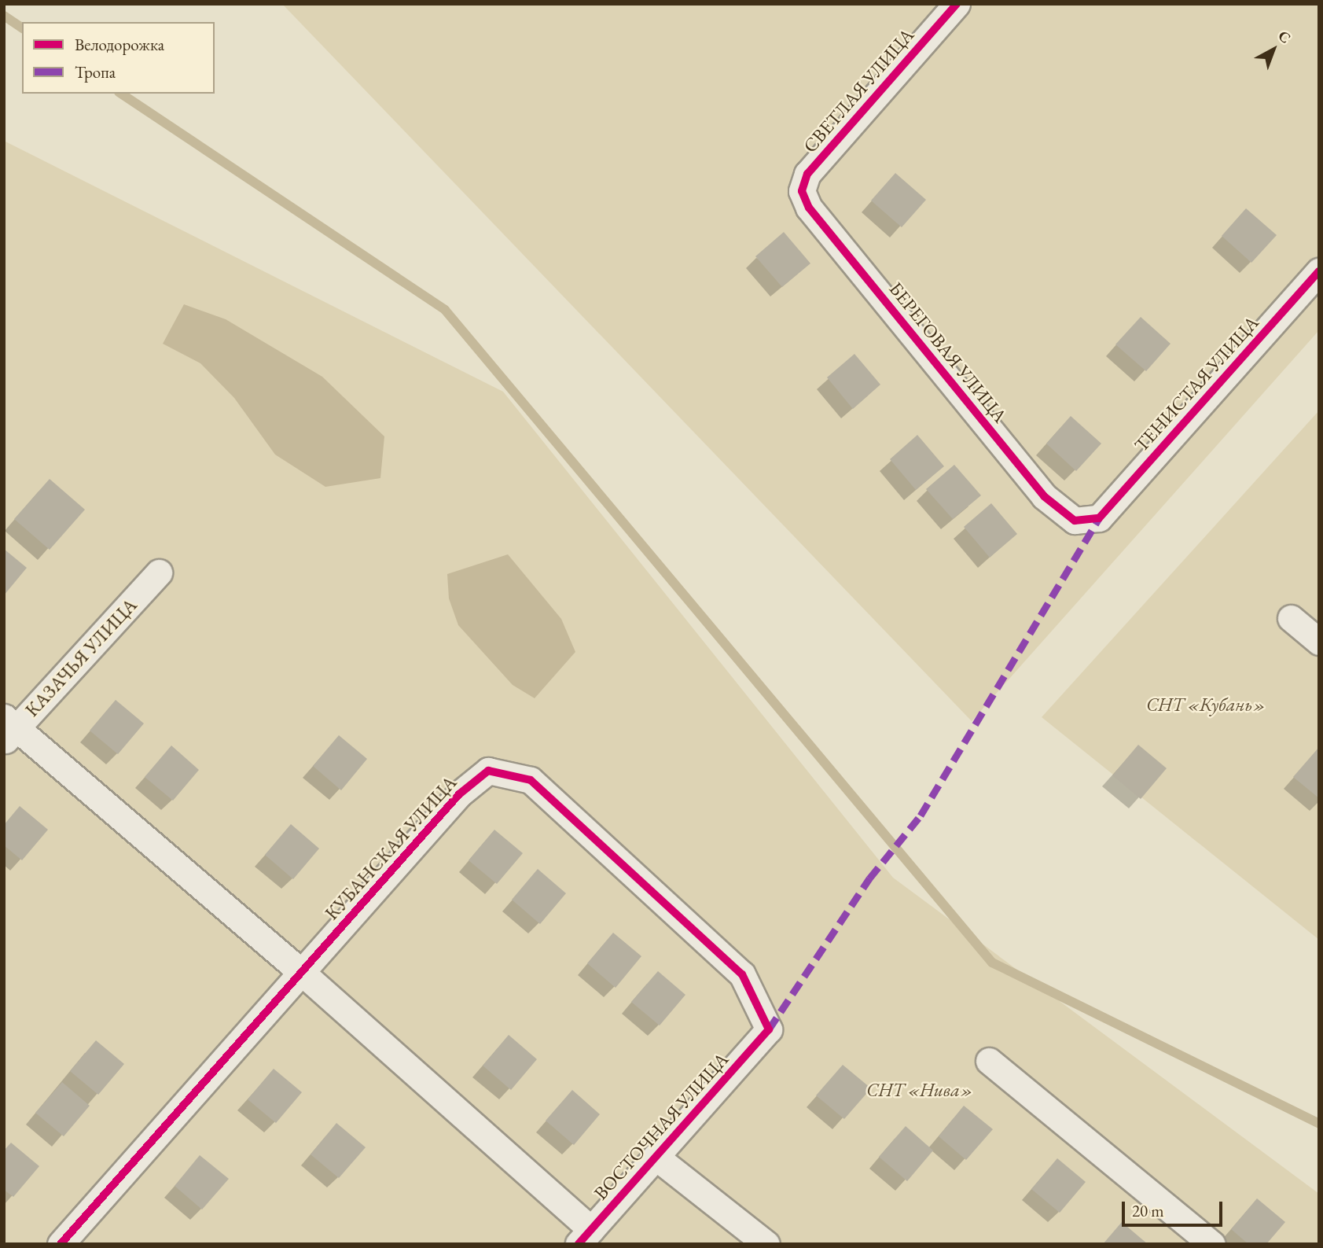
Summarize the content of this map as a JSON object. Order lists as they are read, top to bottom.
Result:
{
  "streets": {
    "street": [
      "СВЕТЛАЯ УЛИЦА",
      "БЕРЕГОВАЯ УЛИЦА",
      "ТЕНИСТАЯ УЛИЦА",
      "КАЗАЧЬЯ УЛИЦА",
      "КУБАНСКАЯ УЛИЦА",
      "ВОСТОЧНАЯ УЛИЦА"
    ]
  },
  "crossings": [
    ["СВЕТЛАЯ УЛИЦА", "БЕРЕГОВАЯ УЛИЦА"],
    ["БЕРЕГОВАЯ УЛИЦА", "ТЕНИСТАЯ УЛИЦА"],
    ["КУБАНСКАЯ УЛИЦА", "ВОСТОЧНАЯ УЛИЦА"]
  ],
  "parks": ["СНТ «Кубань»", "СНТ «Нива»"],
  "legend": ["Велодорожка", "Тропа"],
  "scale_bar": "20 m",
  "north": "top right"
}
